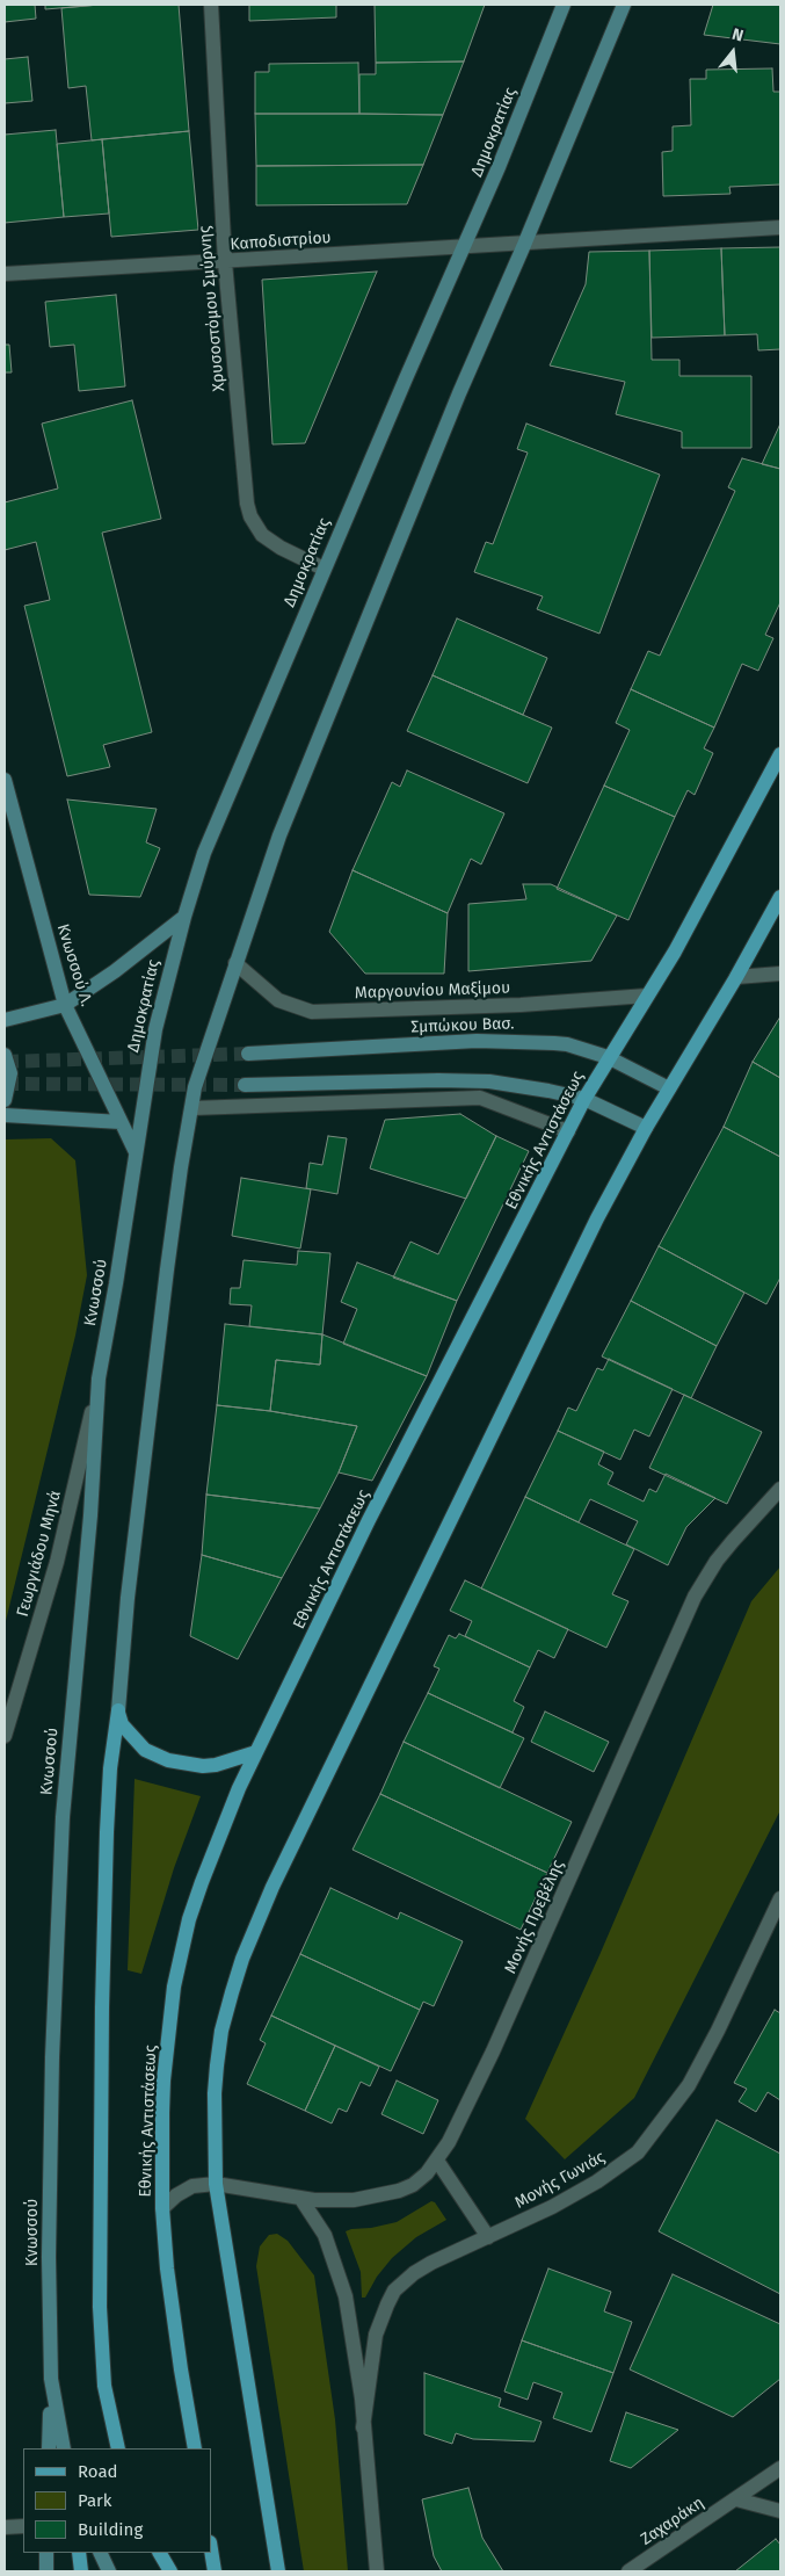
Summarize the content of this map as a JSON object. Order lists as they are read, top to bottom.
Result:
{
  "streets": {
    "main road": [
      "Δημοκρατίας",
      "Κνωσσού Λ.",
      "Σμπώκου Βασ.",
      "Εθνικής Αντιστάσεως",
      "Κνωσσού"
    ],
    "street": [
      "Καποδιστρίου",
      "Χρυσοστόμου Σμύρνης",
      "Μαργουνίου Μαξίμου",
      "Γεωργιάδου Μηνά",
      "Μονής Πρεβέλης",
      "Μονής Γωνιάς",
      "Ζαχαράκη"
    ]
  },
  "crossings": [
    ["Δημοκρατίας", "Καποδιστρίου"],
    ["Δημοκρατίας", "Χρυσοστόμου Σμύρνης"],
    ["Δημοκρατίας", "Κνωσσού Λ."],
    ["Δημοκρατίας", "Κνωσσού"],
    ["Καποδιστρίου", "Χρυσοστόμου Σμύρνης"],
    ["Κνωσσού Λ.", "Κνωσσού"],
    ["Μαργουνίου Μαξίμου", "Εθνικής Αντιστάσεως"],
    ["Σμπώκου Βασ.", "Εθνικής Αντιστάσεως"],
    ["Εθνικής Αντιστάσεως", "Μονής Πρεβέλης"],
    ["Κνωσσού", "Γεωργιάδου Μηνά"]
  ],
  "legend": ["Road", "Park", "Building"],
  "north": "top"
}
